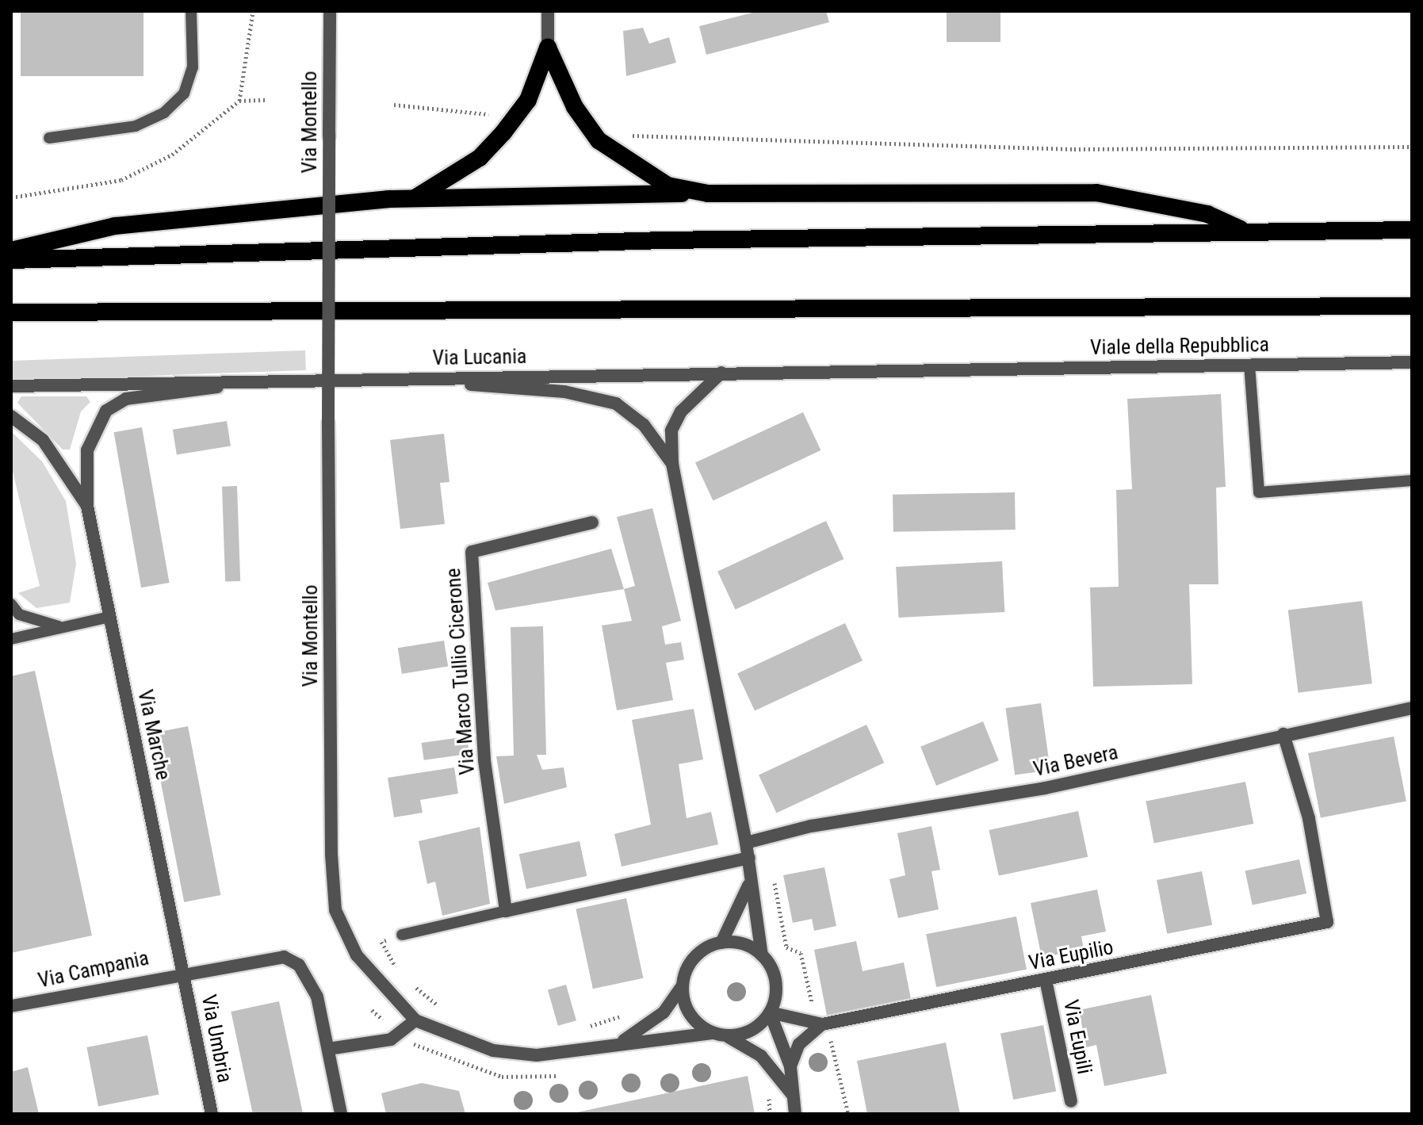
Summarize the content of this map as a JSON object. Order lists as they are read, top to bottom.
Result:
{
  "streets": {
    "street": [
      "Via Montello",
      "Viale della Repubblica",
      "Via Lucania",
      "Via Marco Tullio Cicerone",
      "Via Marche",
      "Via Bevera",
      "Via Eupilio",
      "Via Campania",
      "Via Eupili",
      "Via Umbria"
    ]
  },
  "crossings": [
    ["Via Montello", "Via Eupilio"],
    ["Viale della Repubblica", "Via Lucania"],
    ["Via Lucania", "Via Marche"],
    ["Via Marche", "Via Campania"],
    ["Via Marche", "Via Umbria"],
    ["Via Bevera", "Via Eupilio"],
    ["Via Eupilio", "Via Eupili"],
    ["Via Campania", "Via Umbria"]
  ]
}
